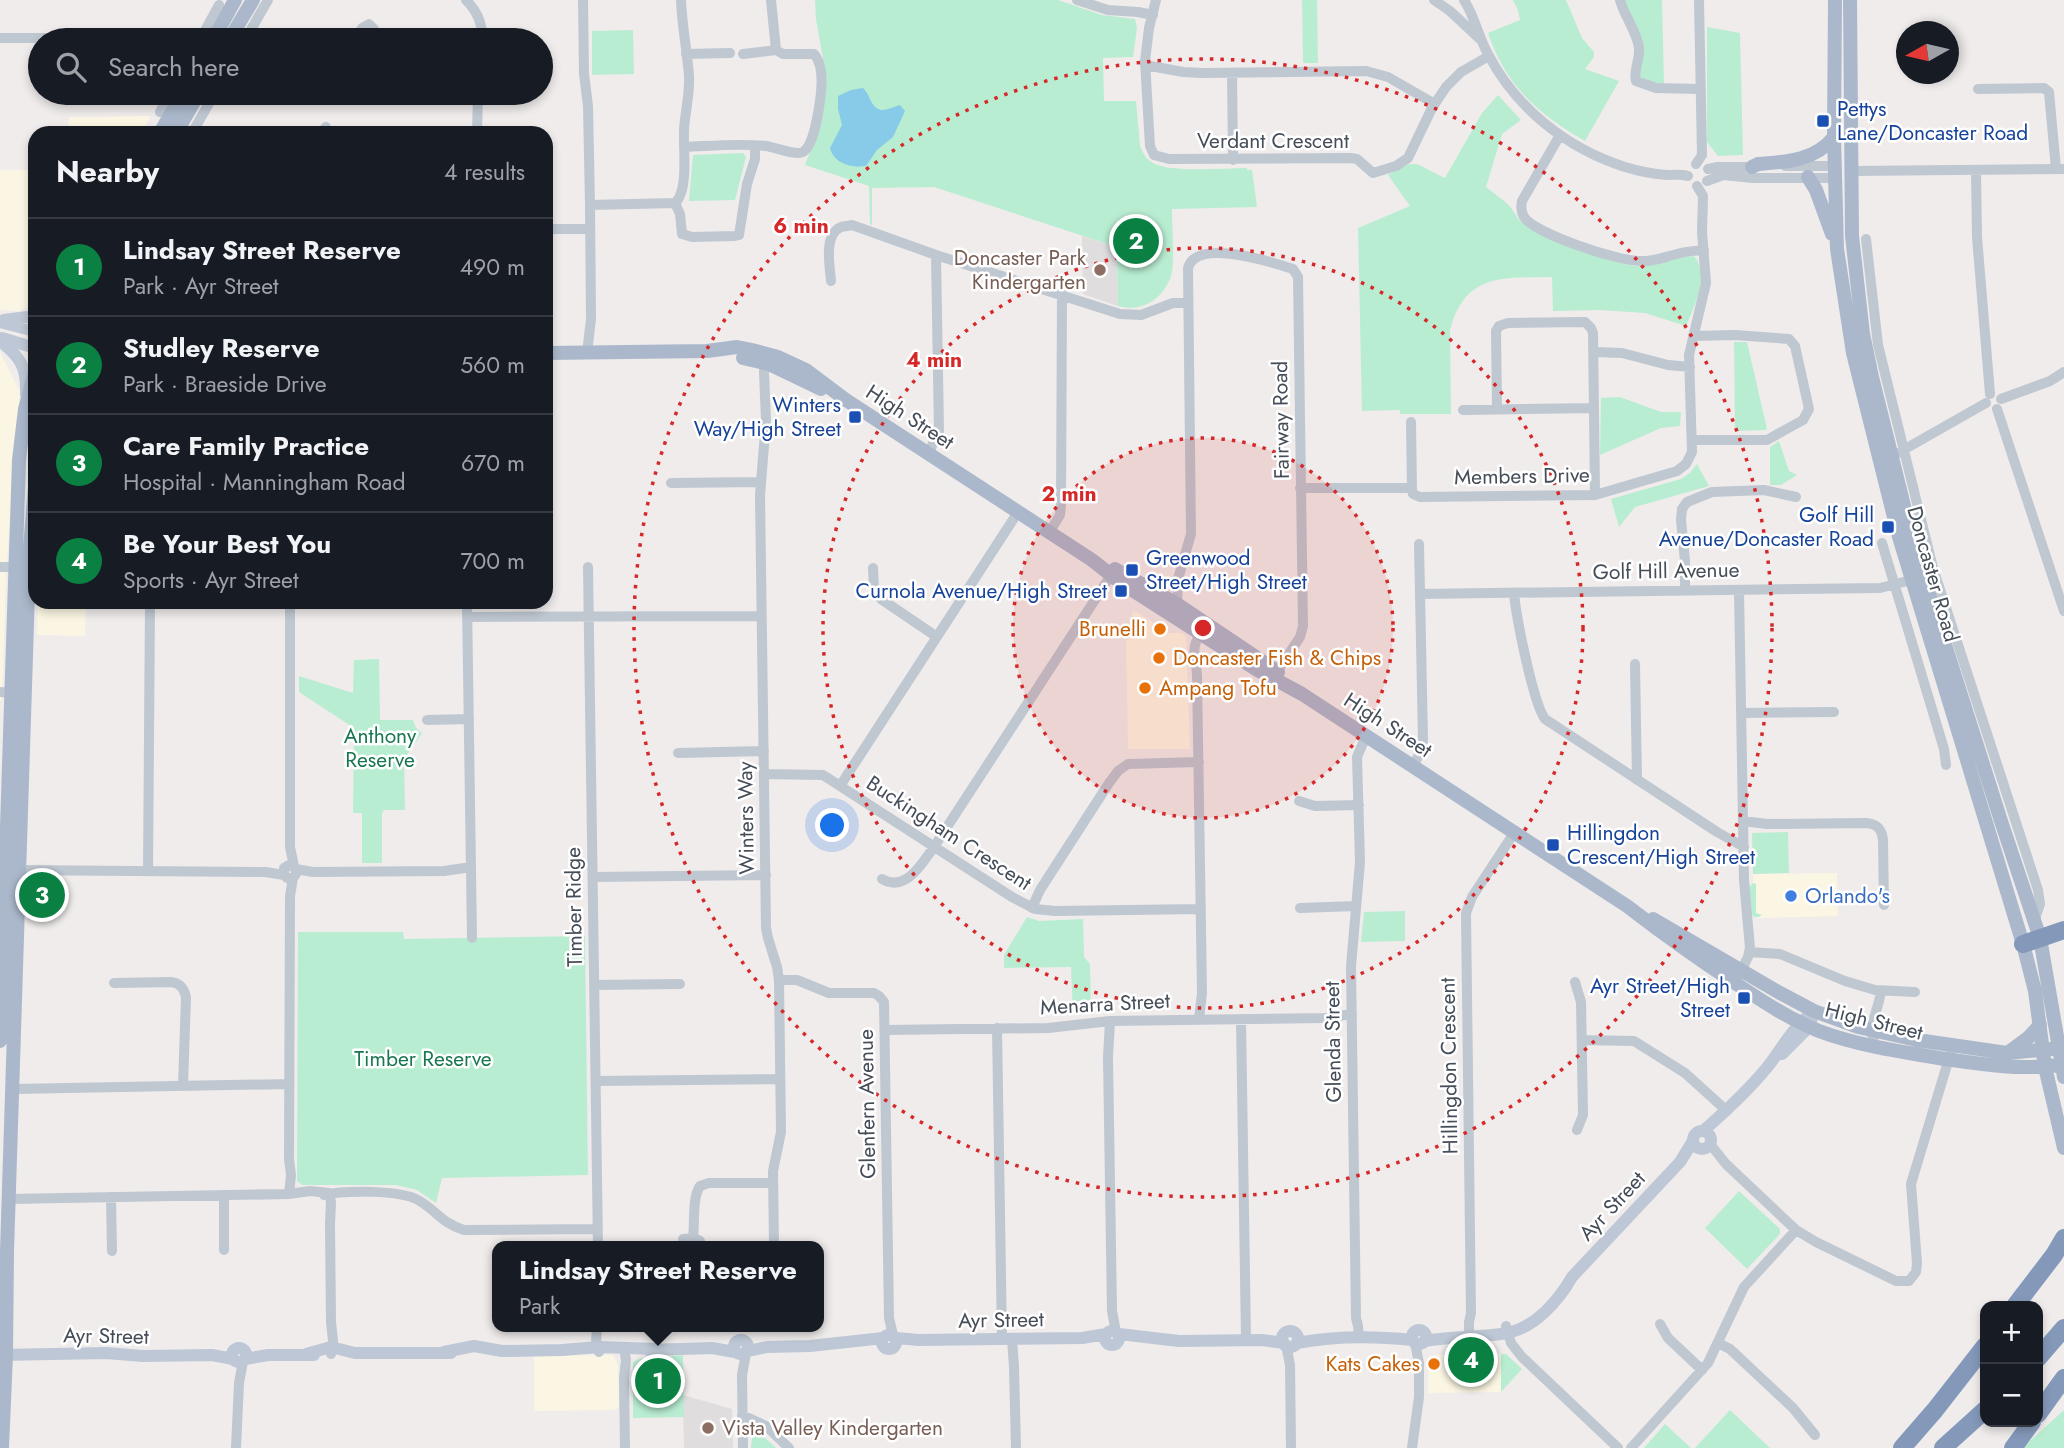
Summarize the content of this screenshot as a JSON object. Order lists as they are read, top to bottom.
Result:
{
  "streets": {
    "main road": ["High Street", "Doncaster Road"],
    "street": [
      "Verdant Crescent",
      "Fairway Road",
      "Members Drive",
      "Golf Hill Avenue",
      "Winters Way",
      "Buckingham Crescent",
      "Timber Ridge",
      "Menarra Street",
      "Glenda Street",
      "Hillingdon Crescent",
      "Glenfern Avenue",
      "Ayr Street"
    ]
  },
  "crossings": [
    ["High Street", "Fairway Road"],
    ["High Street", "Doncaster Road"],
    ["High Street", "Winters Way"],
    ["High Street", "Glenda Street"],
    ["High Street", "Hillingdon Crescent"],
    ["High Street", "Ayr Street"],
    ["Fairway Road", "Members Drive"],
    ["Golf Hill Avenue", "Doncaster Road"],
    ["Winters Way", "Buckingham Crescent"],
    ["Winters Way", "Glenfern Avenue"],
    ["Menarra Street", "Glenda Street"],
    ["Menarra Street", "Glenfern Avenue"],
    ["Glenda Street", "Ayr Street"],
    ["Hillingdon Crescent", "Ayr Street"],
    ["Glenfern Avenue", "Ayr Street"]
  ],
  "parks": ["Anthony Reserve", "Timber Reserve"],
  "places": {
    "transit": [
      "Pettys Lane/Doncaster Road",
      "Winters Way/High Street",
      "Golf Hill Avenue/Doncaster Road",
      "Greenwood Street/High Street",
      "Curnola Avenue/High Street",
      "Hillingdon Crescent/High Street",
      "Ayr Street/High Street"
    ],
    "other": [
      "Doncaster Park Kindergarten",
      "Brunelli",
      "Doncaster Fish & Chips",
      "Ampang Tofu",
      "Orlando's",
      "Kats Cakes",
      "Vista Valley Kindergarten"
    ]
  },
  "north": "left",
  "page": {
    "search": "Search here",
    "heading": ["Nearby", "4 results"],
    "pins": [
      "2",
      "3",
      "4",
      "1"
    ],
    "list": [
      {
        "mark": "1",
        "name": "Lindsay Street Reserve",
        "note": "Park · Ayr Street",
        "value": "490 m"
      },
      {
        "mark": "2",
        "name": "Studley Reserve",
        "note": "Park · Braeside Drive",
        "value": "560 m"
      },
      {
        "mark": "3",
        "name": "Care Family Practice",
        "note": "Hospital · Manningham Road",
        "value": "670 m"
      },
      {
        "mark": "4",
        "name": "Be Your Best You",
        "note": "Sports · Ayr Street",
        "value": "700 m"
      }
    ],
    "popup": ["Lindsay Street Reserve", "Park"],
    "map_buttons": ["+", "−"]
  },
  "rings": ["6 min", "4 min", "2 min"]
}
